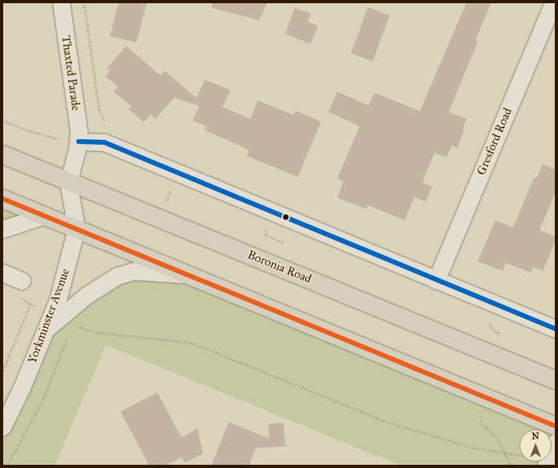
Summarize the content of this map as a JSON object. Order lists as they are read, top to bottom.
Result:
{
  "streets": {
    "main road": ["Boronia Road"],
    "street": ["Thaxted Parade", "Gresford Road", "Yorkminster Avenue"]
  },
  "crossings": [
    ["Thaxted Parade", "Boronia Road"],
    ["Thaxted Parade", "Yorkminster Avenue"],
    ["Boronia Road", "Yorkminster Avenue"]
  ],
  "north": "top"
}
